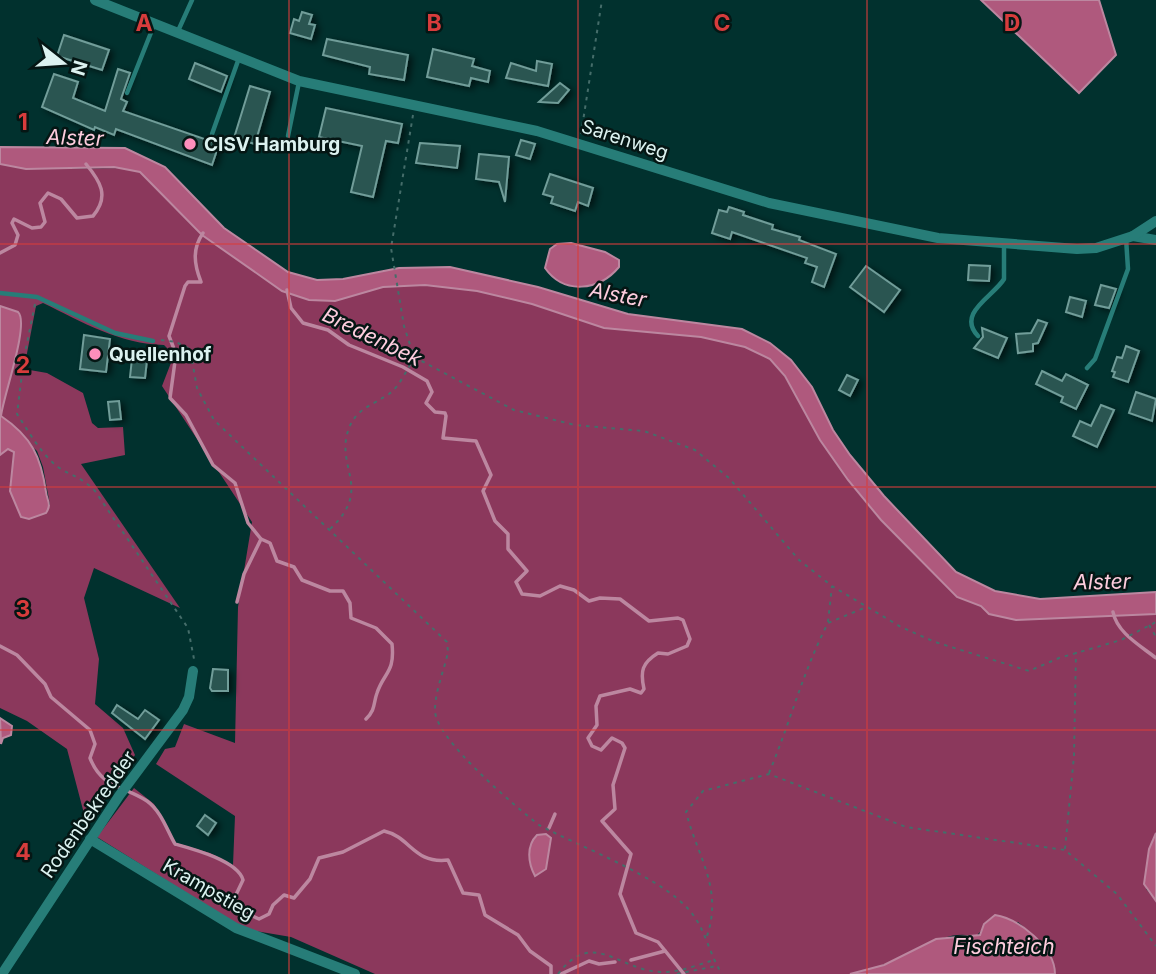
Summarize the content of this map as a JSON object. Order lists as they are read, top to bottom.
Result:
{
  "streets": {
    "street": ["Sarenweg", "Rodenbekredder", "Krampstieg"]
  },
  "crossings": [
    ["Rodenbekredder", "Krampstieg"]
  ],
  "water": ["Alster", "Bredenbek", "Fischteich"],
  "places": ["CISV Hamburg", "Quellenhof"],
  "north": "right",
  "grid": {
    "columns": [
      "A",
      "B",
      "C",
      "D"
    ],
    "rows": [
      "1",
      "2",
      "3",
      "4"
    ]
  }
}
